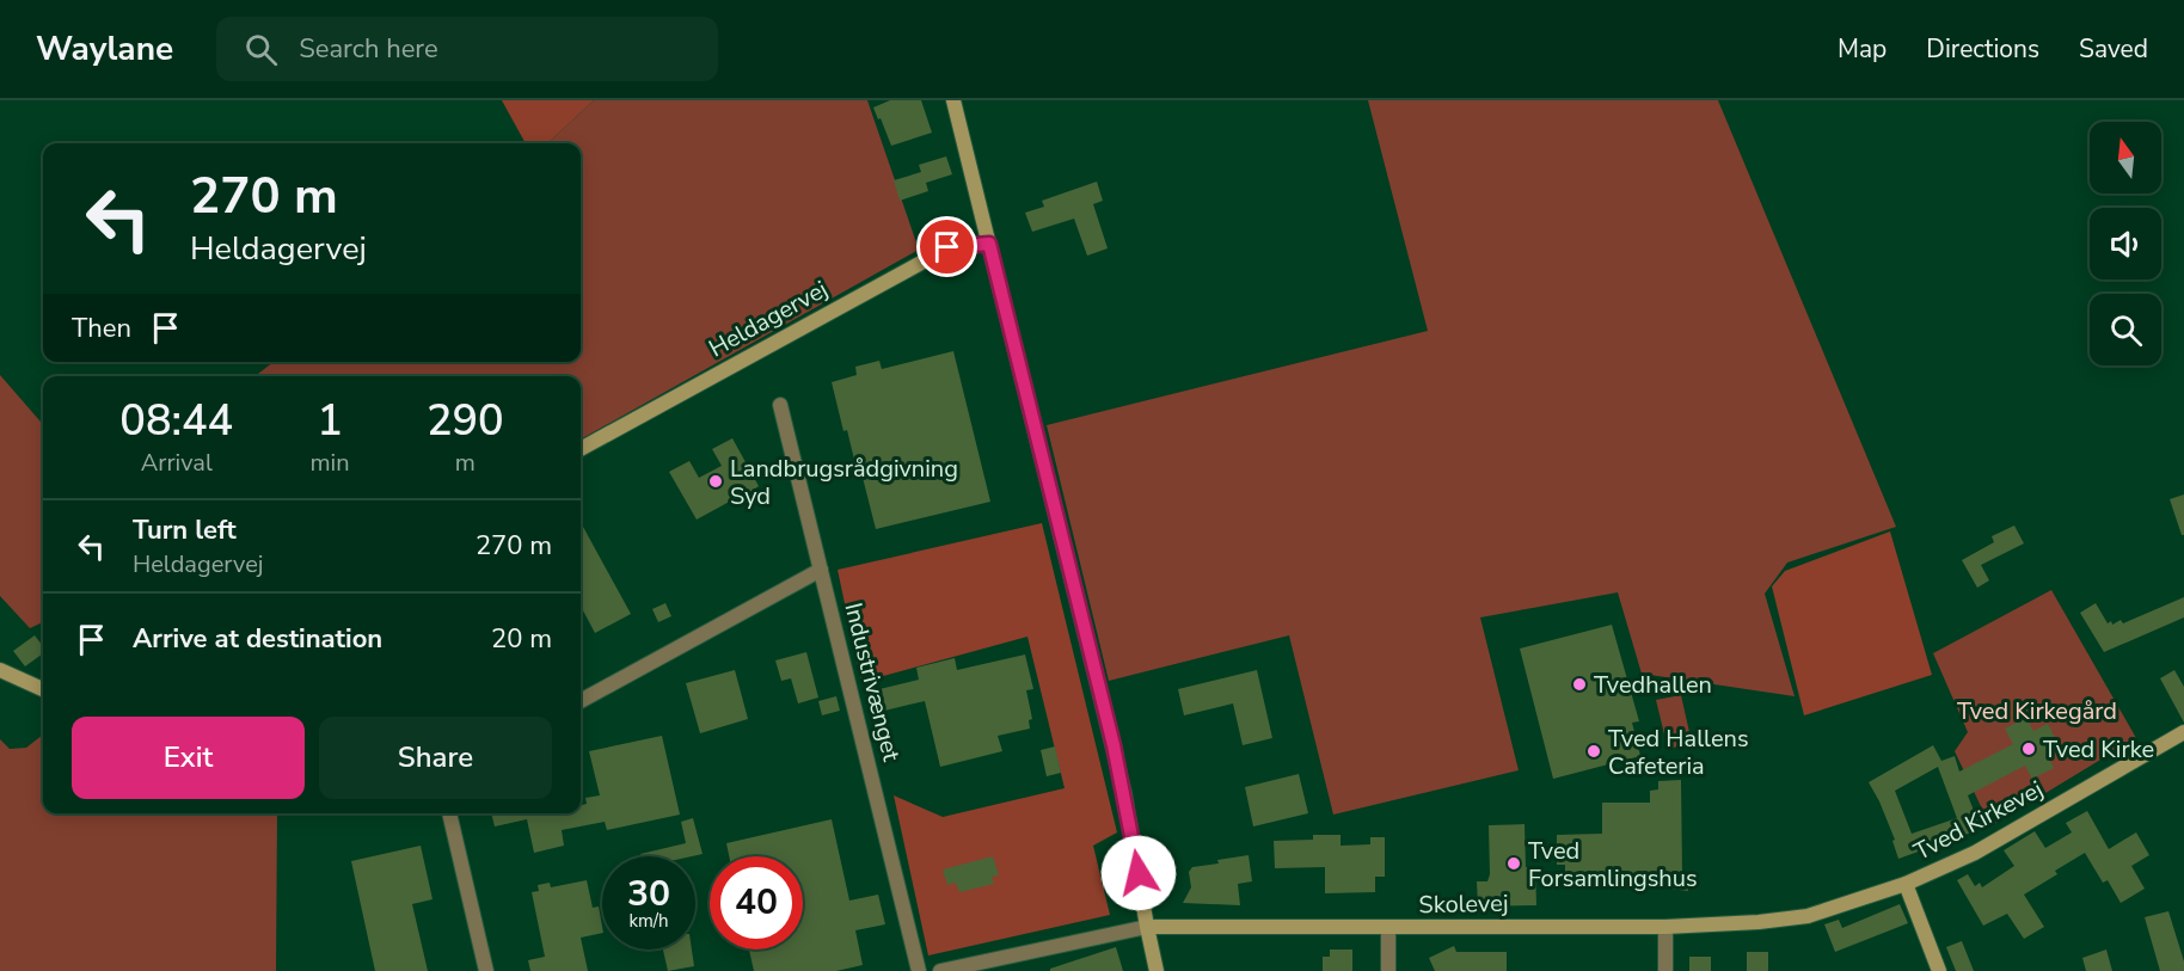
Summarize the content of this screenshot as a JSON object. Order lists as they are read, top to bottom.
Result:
{
  "streets": {
    "street": [
      "Heldagervej",
      "Industrivænget",
      "Tved Kirkevej",
      "Skolevej"
    ]
  },
  "crossings": [
    ["Tved Kirkevej", "Skolevej"]
  ],
  "parks": ["Tved Kirkegård"],
  "places": [
    "Landbrugsrådgivning Syd",
    "Tvedhallen",
    "Tved Kirke",
    "Tved Hallens Cafeteria",
    "Tved Forsamlingshus"
  ],
  "north": "top",
  "page": {
    "header": "Waylane",
    "search": "Search here",
    "nav": ["Map", "Directions", "Saved"],
    "turn": ["270 m", "Heldagervej"],
    "then": "Then",
    "eta": [
      "08:44",
      "Arrival",
      "1",
      "min",
      "290",
      "m"
    ],
    "list": [
      {
        "name": "Turn left",
        "note": "Heldagervej",
        "value": "270 m"
      },
      {
        "name": "Arrive at destination",
        "value": "20 m"
      }
    ],
    "buttons": ["Exit", "Share"],
    "speed": "30 km/h",
    "limit": "40"
  }
}
